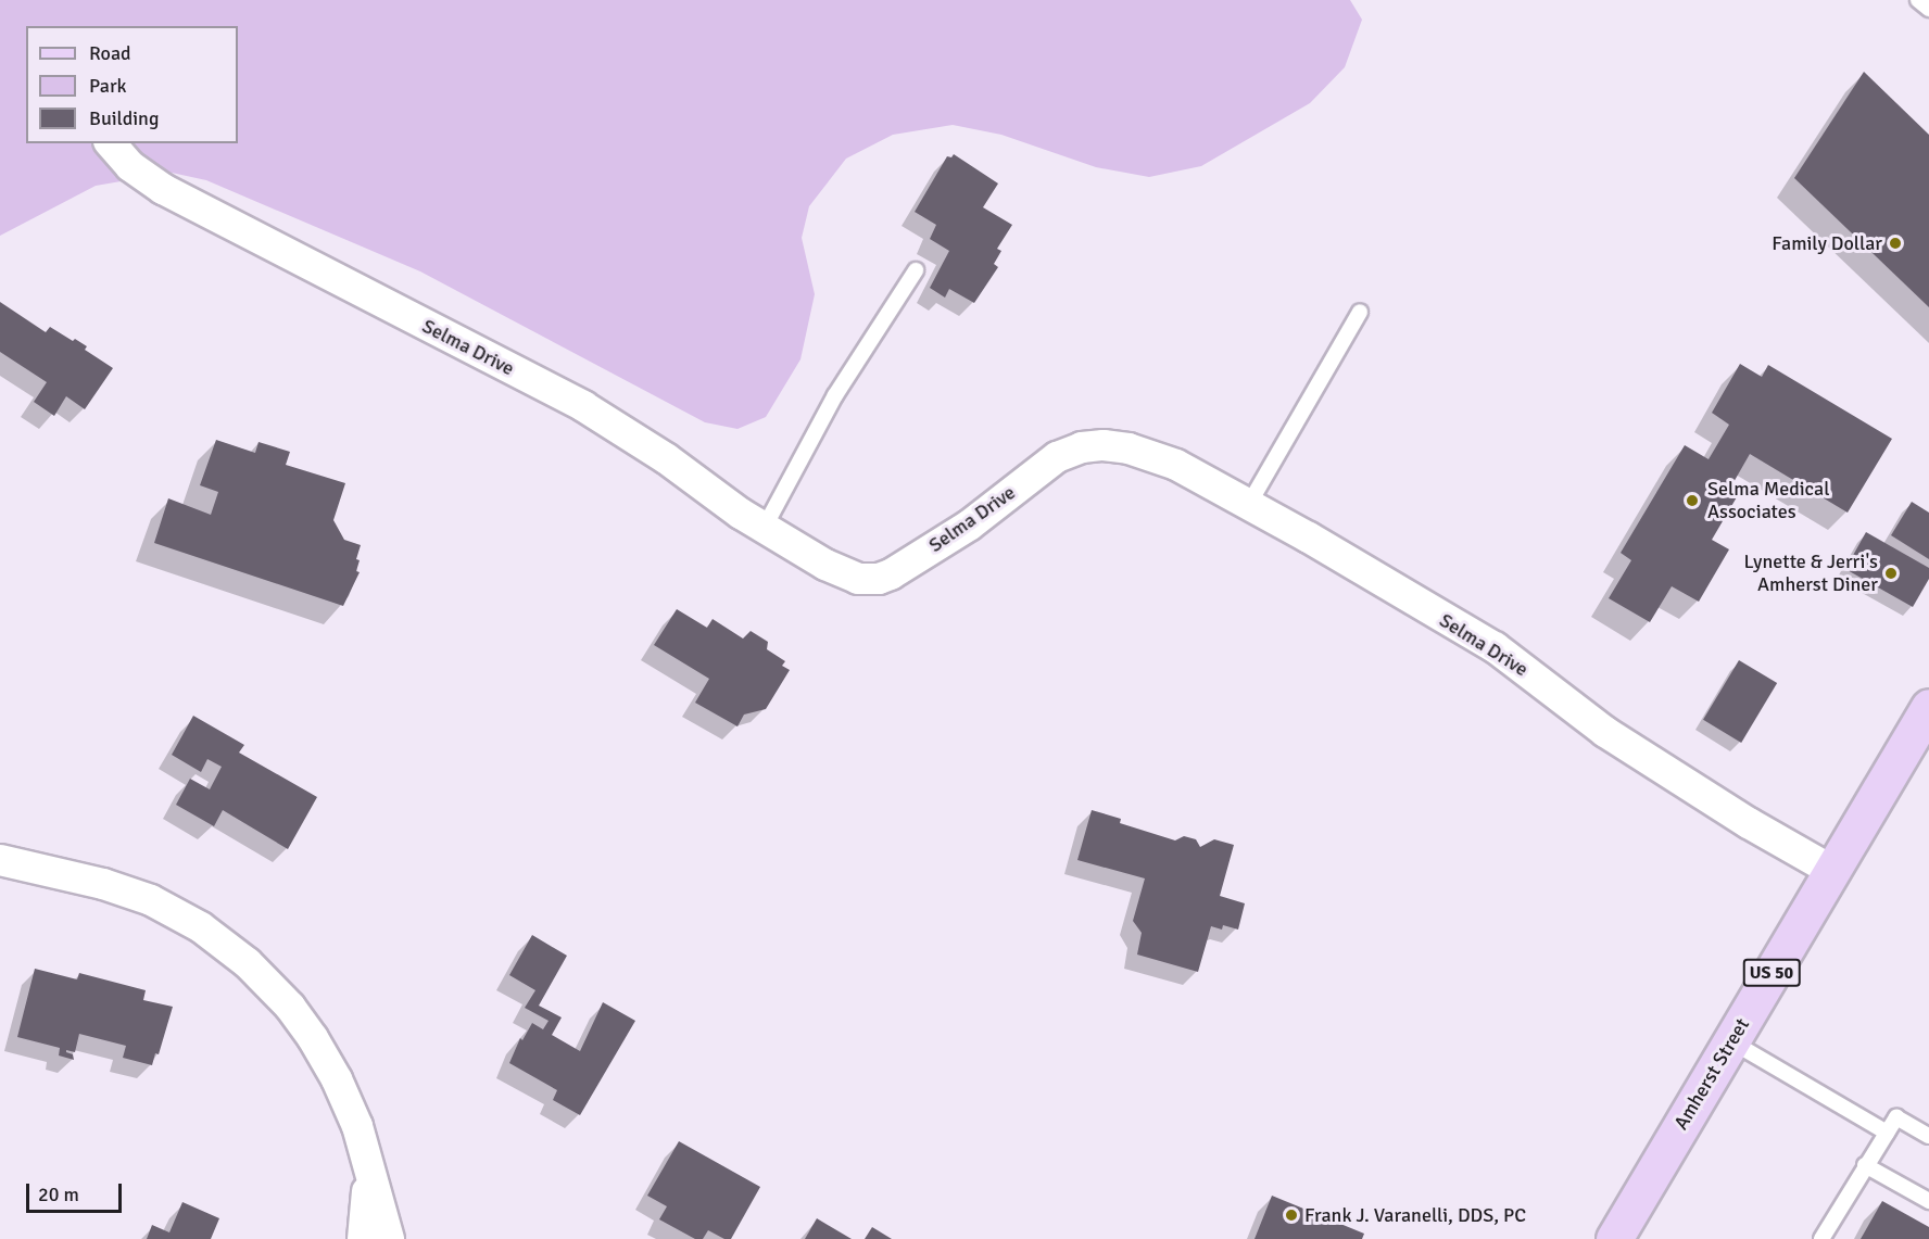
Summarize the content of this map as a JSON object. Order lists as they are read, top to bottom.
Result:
{
  "streets": {
    "main road": ["US 50", "Amherst Street"],
    "street": ["Selma Drive"]
  },
  "crossings": [
    ["Selma Drive", "Amherst Street"]
  ],
  "places": [
    "Family Dollar",
    "Selma Medical Associates",
    "Lynette & Jerri's Amherst Diner",
    "Frank J. Varanelli, DDS, PC"
  ],
  "legend": ["Road", "Park", "Building"],
  "scale_bar": "20 m"
}
